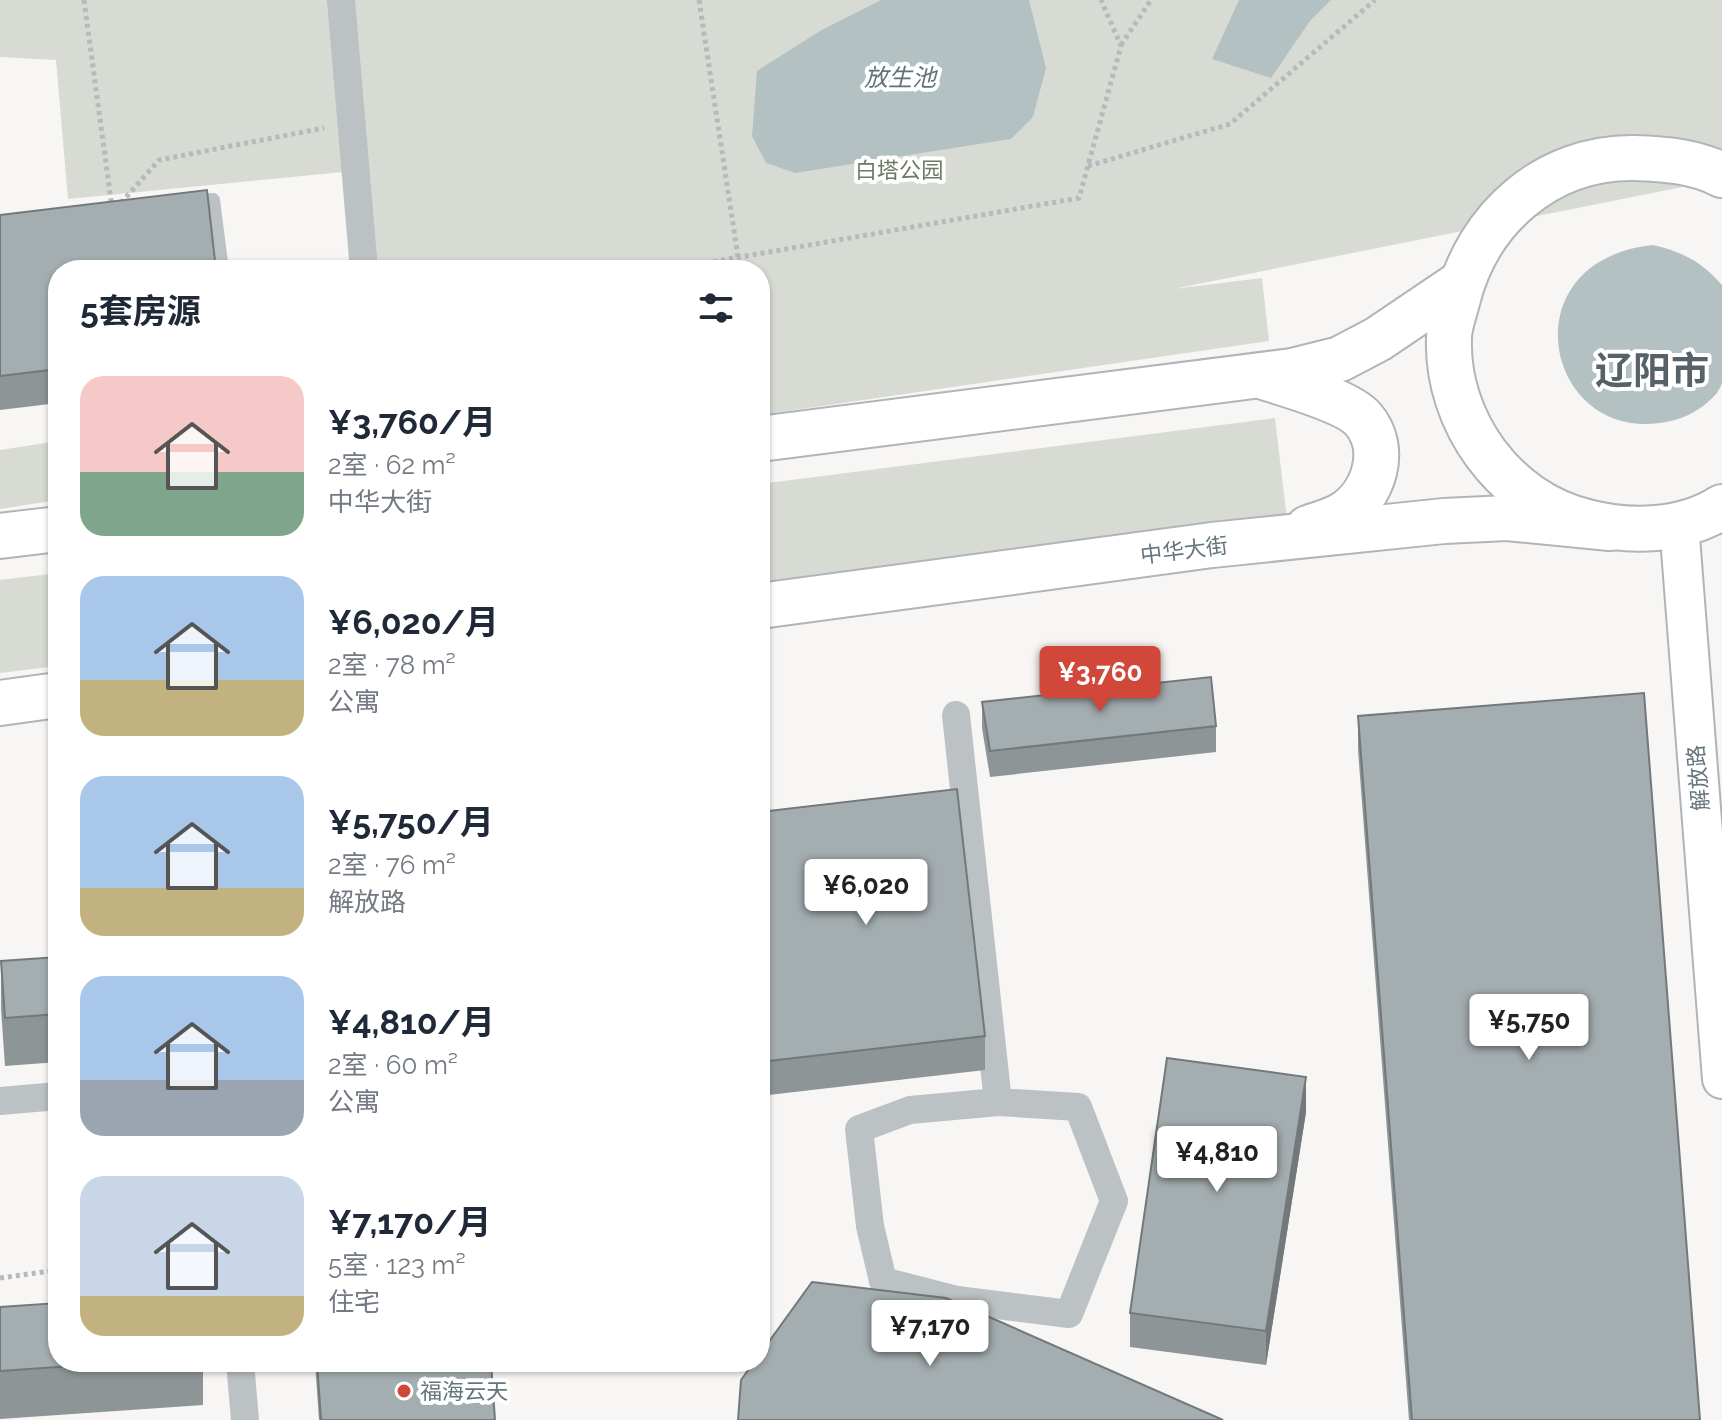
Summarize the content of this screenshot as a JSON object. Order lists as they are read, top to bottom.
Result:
{
  "streets": {
    "main road": ["中华大街", "解放路"]
  },
  "districts": ["辽阳市"],
  "water": ["放生池"],
  "parks": ["白塔公园"],
  "places": ["福海云天"],
  "page": {
    "heading": "5套房源",
    "list": [
      {
        "name": "¥3,760/月",
        "note": "2室 · 62 m² · 中华大街"
      },
      {
        "name": "¥6,020/月",
        "note": "2室 · 78 m² · 公寓"
      },
      {
        "name": "¥5,750/月",
        "note": "2室 · 76 m² · 解放路"
      },
      {
        "name": "¥4,810/月",
        "note": "2室 · 60 m² · 公寓"
      },
      {
        "name": "¥7,170/月",
        "note": "5室 · 123 m² · 住宅"
      }
    ],
    "price": [
      "¥3,760",
      "¥6,020",
      "¥5,750",
      "¥4,810",
      "¥7,170"
    ]
  }
}
